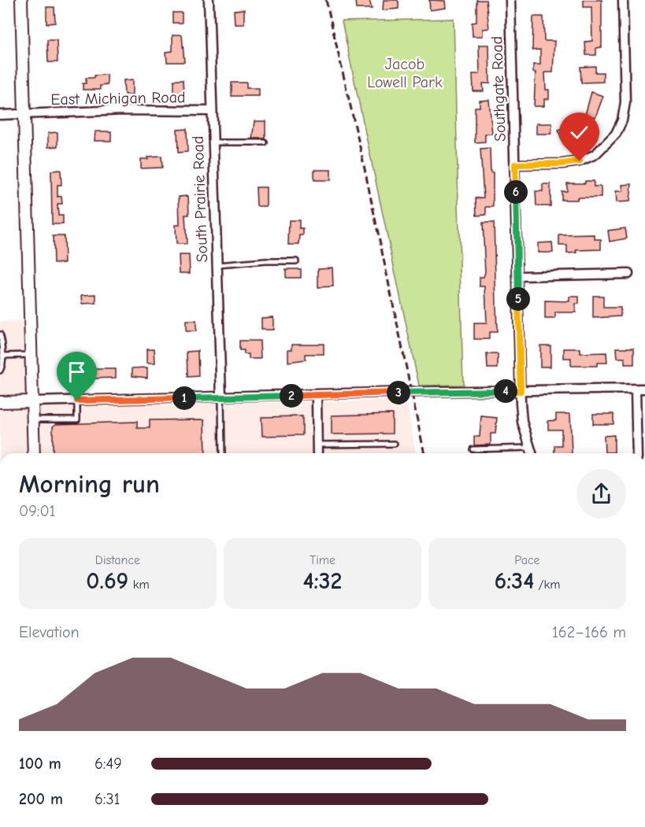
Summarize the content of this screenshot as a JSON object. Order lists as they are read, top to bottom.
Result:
{
  "streets": {
    "street": ["Southgate Road", "East Michigan Road", "South Prairie Road"]
  },
  "crossings": [
    ["East Michigan Road", "South Prairie Road"]
  ],
  "parks": ["Jacob Lowell Park"],
  "page": {
    "pins": [
      "6",
      "5",
      "4",
      "3",
      "2",
      "1"
    ],
    "heading": ["Morning run", "09:01"],
    "stats": [
      ["Distance", "0.69 km"],
      ["Time", "4:32"],
      ["Pace", "6:34 /km"]
    ],
    "chart": ["Elevation", "162–166 m"],
    "list": [
      {
        "name": "100 m",
        "note": "6:49"
      },
      {
        "name": "200 m",
        "note": "6:31"
      }
    ]
  }
}
